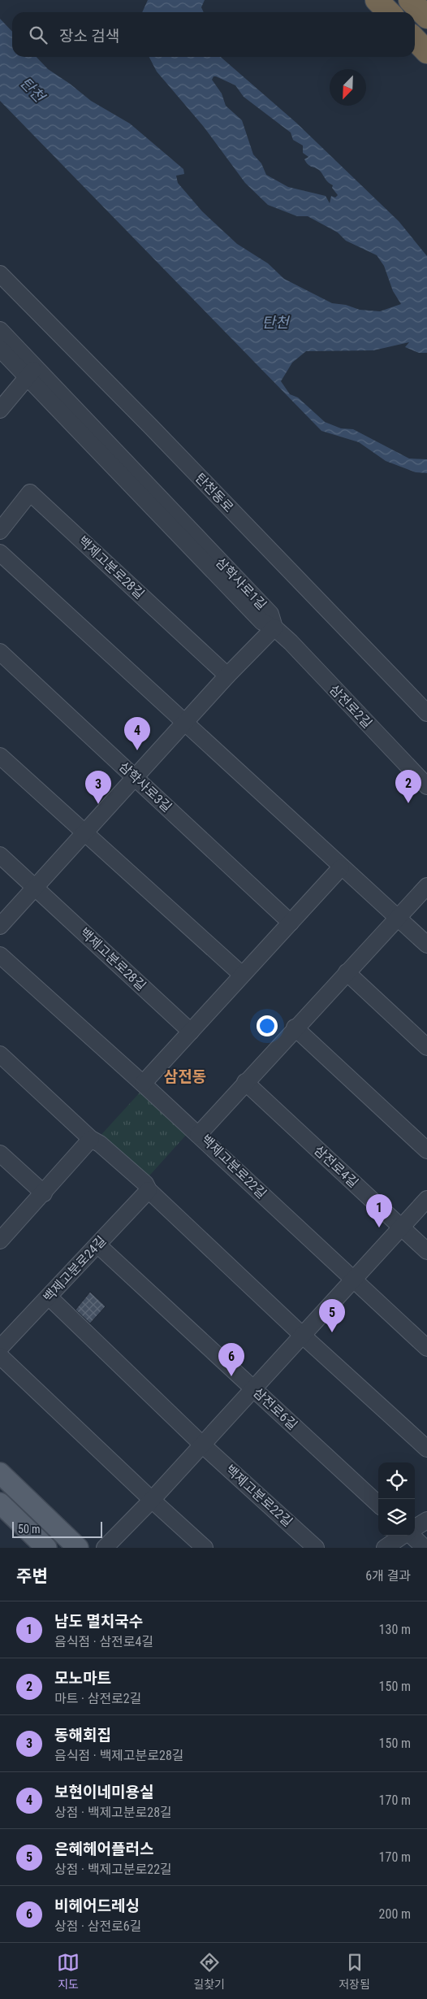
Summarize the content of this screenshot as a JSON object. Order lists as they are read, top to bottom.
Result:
{
  "streets": {
    "street": [
      "탄천동로",
      "백제고분로28길",
      "삼학사로1길",
      "삼전로2길",
      "삼학사로3길",
      "백제고분로22길",
      "삼전로4길",
      "백제고분로24길",
      "삼전로6길"
    ]
  },
  "crossings": [
    ["삼학사로1길", "삼전로2길"],
    ["백제고분로22길", "삼전로4길"],
    ["백제고분로22길", "백제고분로24길"],
    ["백제고분로24길", "삼전로6길"]
  ],
  "districts": ["삼전동"],
  "water": ["탄천"],
  "scale_bar": "50 m",
  "north": "bottom left",
  "page": {
    "search": "장소 검색",
    "pins": [
      "4",
      "2",
      "3",
      "1",
      "5",
      "6"
    ],
    "scale": "50 m",
    "heading": ["주변", "6개 결과"],
    "list": [
      {
        "mark": "1",
        "name": "남도 멸치국수",
        "note": "음식점 · 삼전로4길",
        "value": "130 m"
      },
      {
        "mark": "2",
        "name": "모노마트",
        "note": "마트 · 삼전로2길",
        "value": "150 m"
      },
      {
        "mark": "3",
        "name": "동해회집",
        "note": "음식점 · 백제고분로28길",
        "value": "150 m"
      },
      {
        "mark": "4",
        "name": "보현이네미용실",
        "note": "상점 · 백제고분로28길",
        "value": "170 m"
      },
      {
        "mark": "5",
        "name": "은혜헤어플러스",
        "note": "상점 · 백제고분로22길",
        "value": "170 m"
      },
      {
        "mark": "6",
        "name": "비헤어드레싱",
        "note": "상점 · 삼전로6길",
        "value": "200 m"
      }
    ],
    "nav": ["지도", "길찾기", "저장됨"]
  }
}
